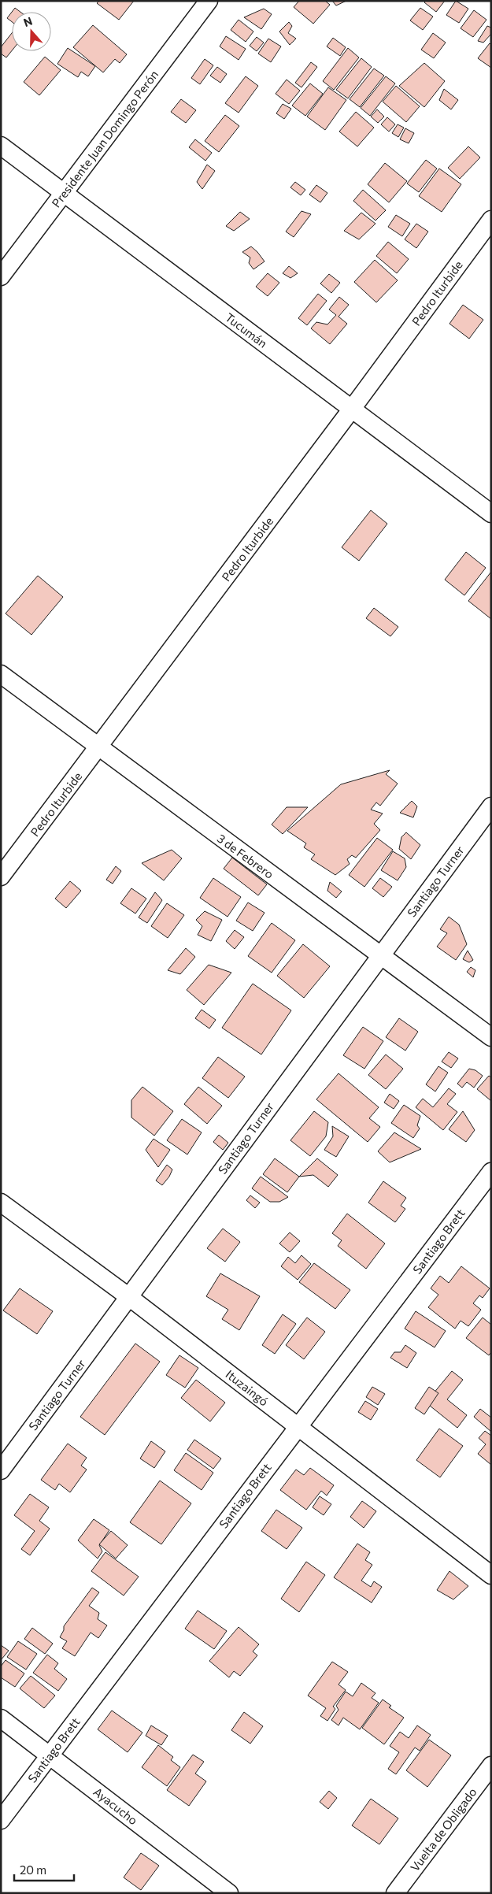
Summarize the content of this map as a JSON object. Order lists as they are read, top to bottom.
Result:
{
  "streets": {
    "street": [
      "Presidente Juan Domingo Perón",
      "Pedro Iturbide",
      "Tucumán",
      "3 de Febrero",
      "Santiago Turner",
      "Santiago Brett",
      "Ituzaingó",
      "Ayacucho",
      "Vuelta de Obligado"
    ]
  },
  "crossings": [
    ["Presidente Juan Domingo Perón", "Tucumán"],
    ["Pedro Iturbide", "Tucumán"],
    ["Pedro Iturbide", "3 de Febrero"],
    ["3 de Febrero", "Santiago Turner"],
    ["Santiago Turner", "Ituzaingó"],
    ["Santiago Brett", "Ituzaingó"],
    ["Santiago Brett", "Ayacucho"]
  ],
  "scale_bar": "20 m",
  "north": "top"
}
